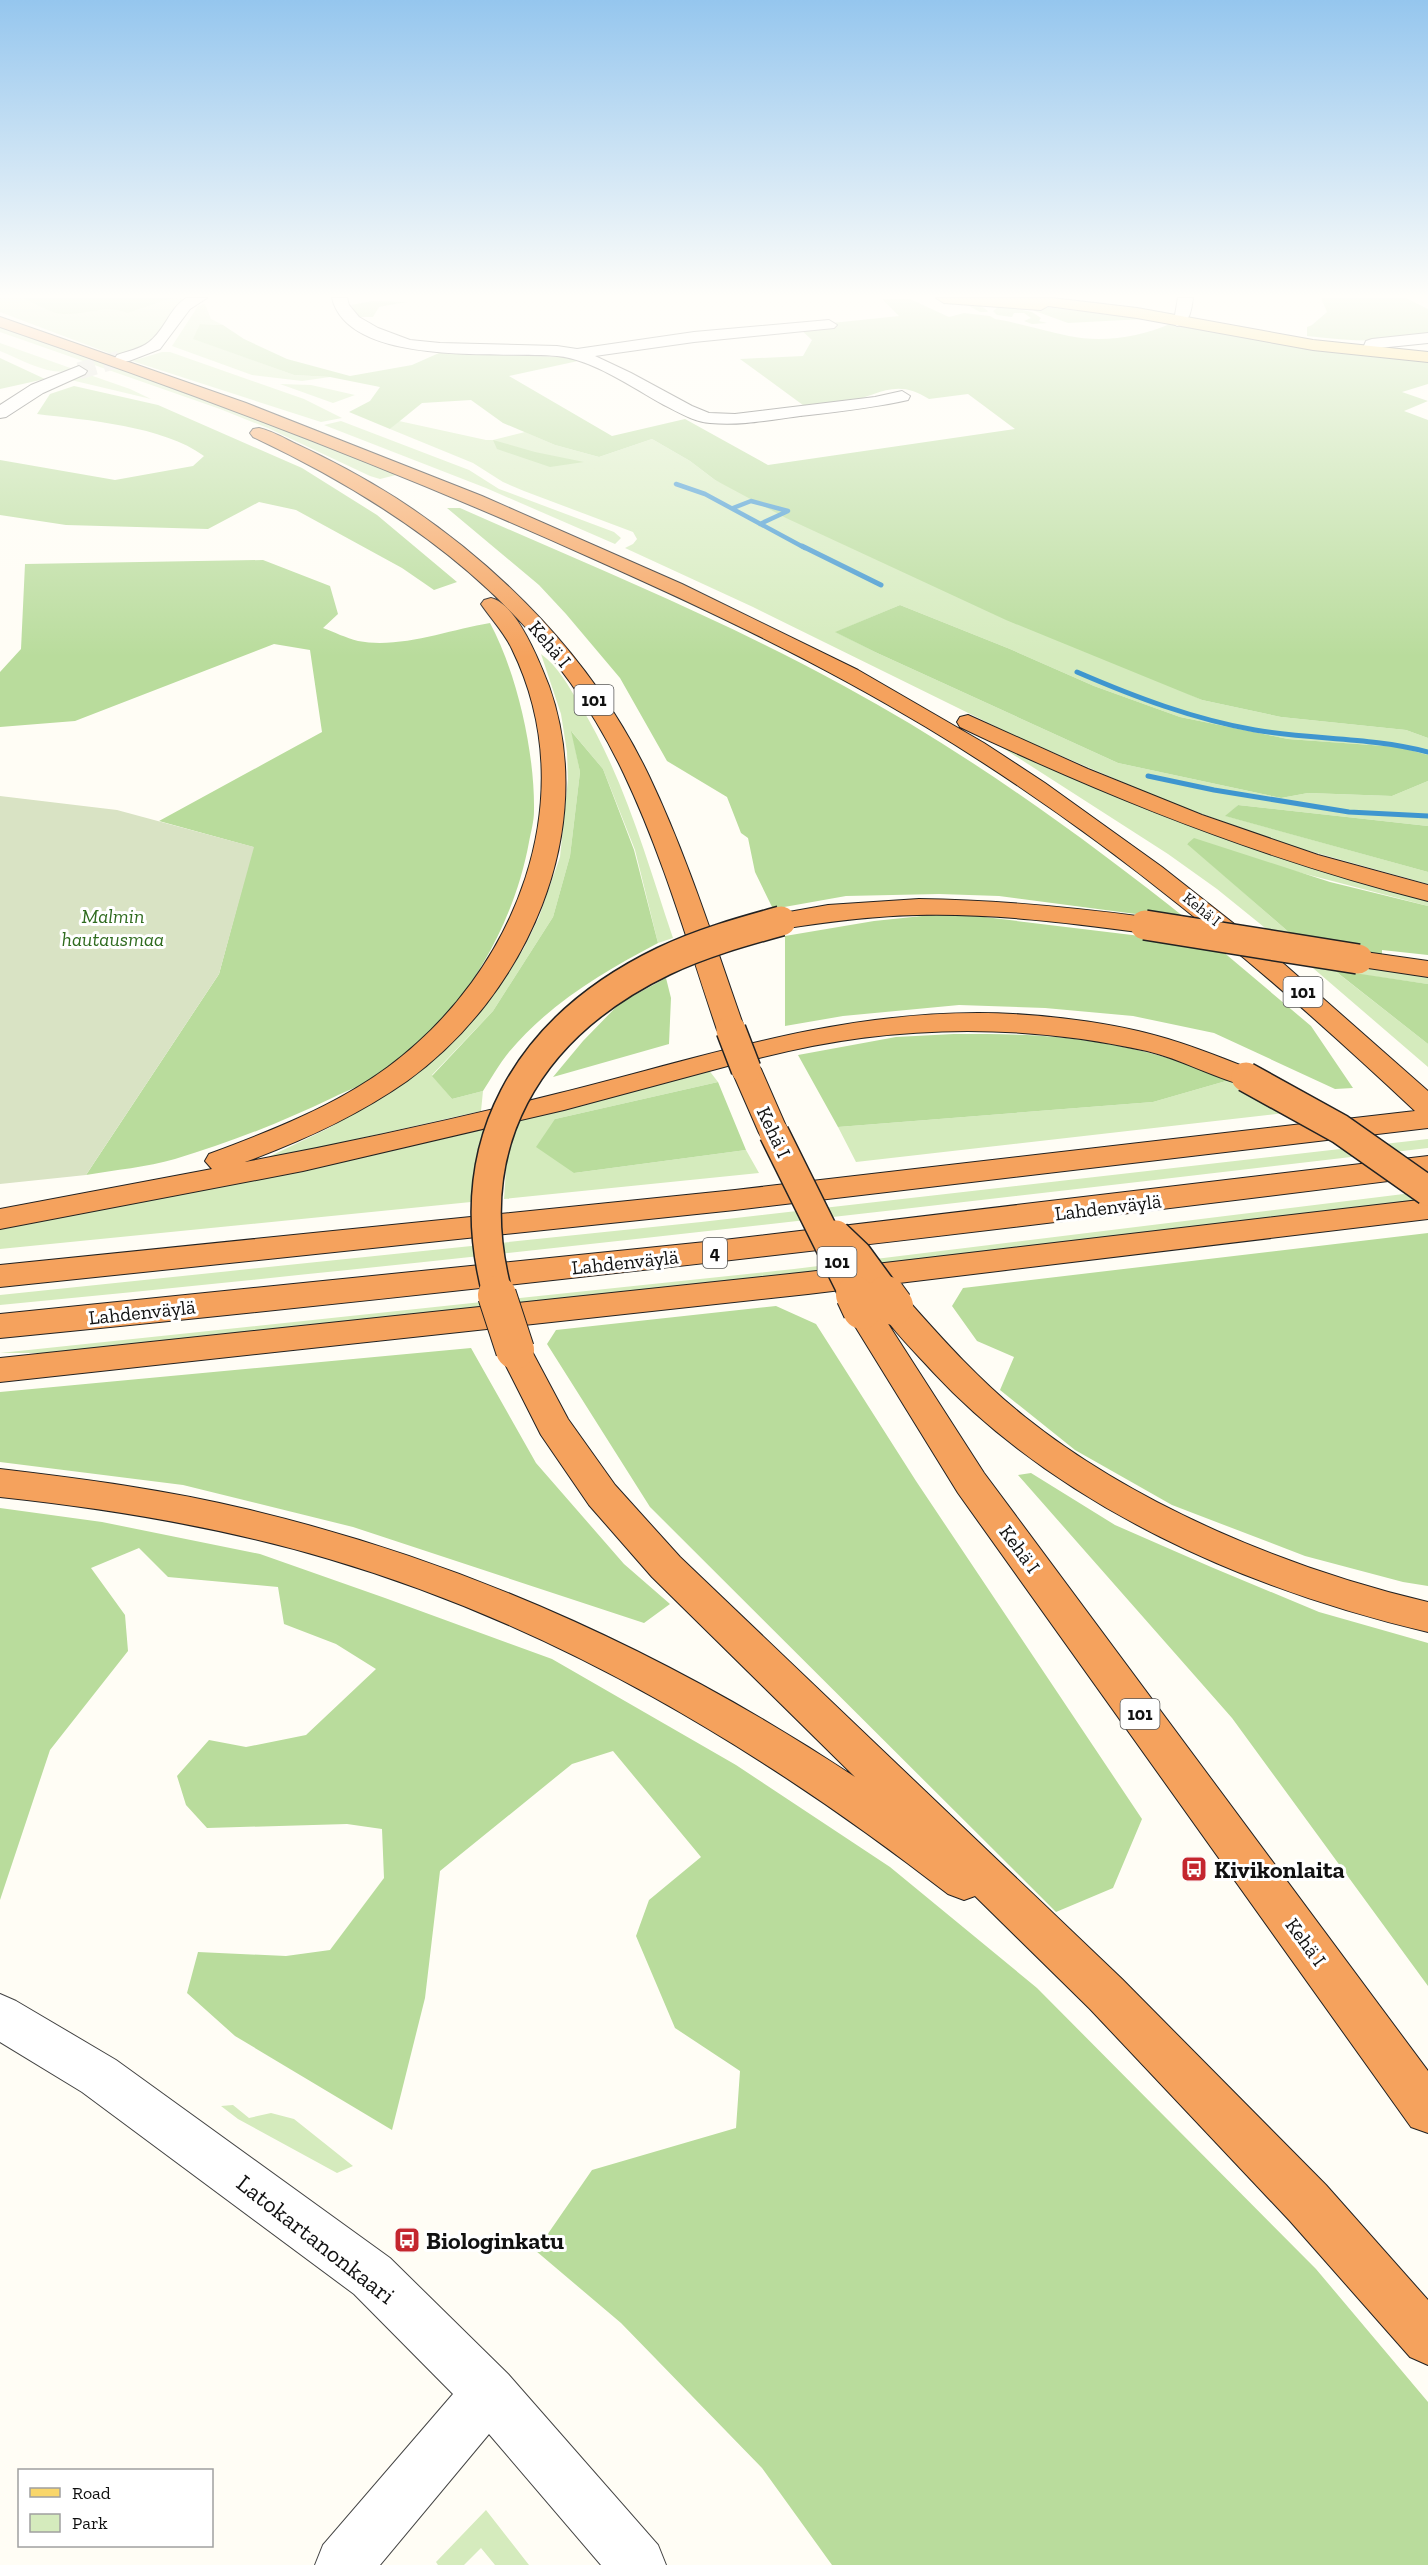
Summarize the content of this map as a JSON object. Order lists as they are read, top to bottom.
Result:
{
  "streets": {
    "highway": [
      "Kehä I",
      "101",
      "Lahdenväylä",
      "4"
    ],
    "street": ["Latokartanonkaari"]
  },
  "parks": ["Malmin hautausmaa"],
  "places": {
    "bus stop": ["Kivikonlaita", "Biologinkatu"]
  },
  "legend": ["Road", "Park"]
}
